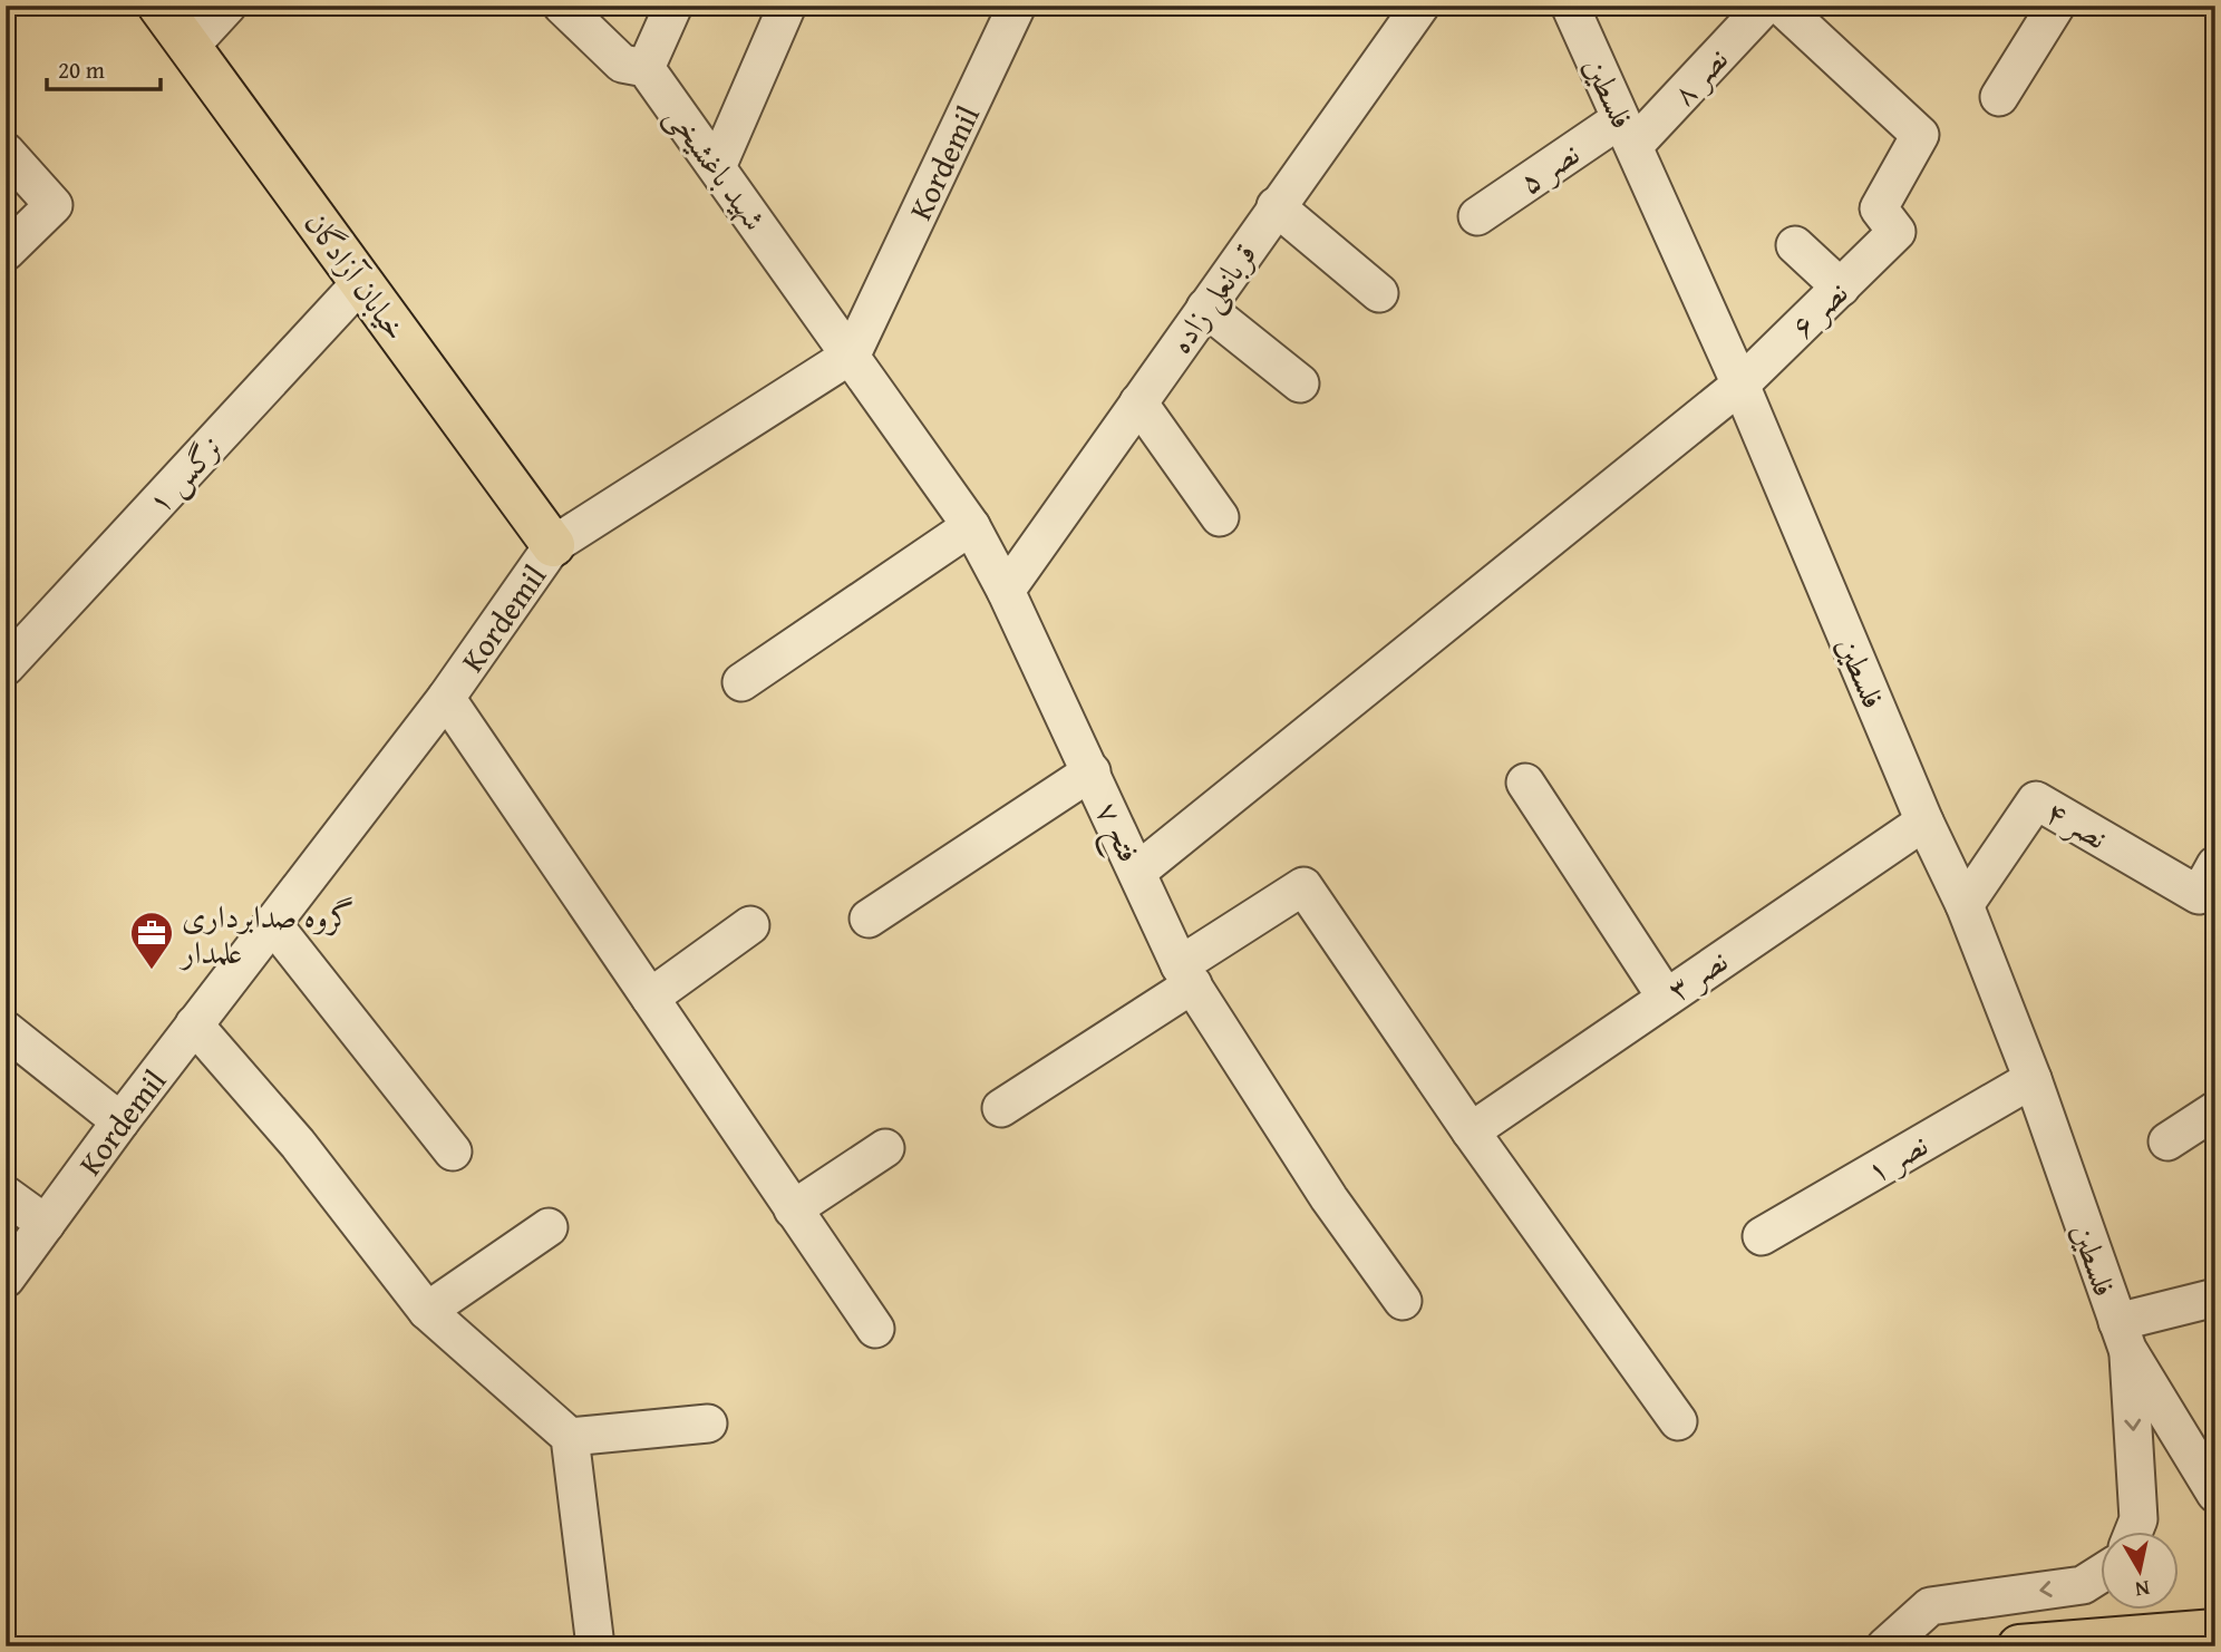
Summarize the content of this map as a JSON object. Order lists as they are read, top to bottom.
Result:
{
  "streets": {
    "main road": ["خیابان آزادگان"],
    "street": [
      "نصر ۸",
      "فلسطین",
      "Kordemil",
      "شهید باغشیخی",
      "نصر ۵",
      "قربانعلی زاده",
      "نصر ۶",
      "نرگس ۱",
      "نصر ۴",
      "فتح ۷",
      "نصر ۳",
      "نصر ۱"
    ]
  },
  "crossings": [
    ["نصر ۸", "فلسطین"],
    ["نصر ۸", "نصر ۵"],
    ["فلسطین", "نصر ۵"],
    ["فلسطین", "نصر ۶"],
    ["فلسطین", "نصر ۴"],
    ["فلسطین", "نصر ۳"],
    ["فلسطین", "نصر ۱"],
    ["Kordemil", "شهید باغشیخی"],
    ["Kordemil", "خیابان آزادگان"],
    ["Kordemil", "فتح ۷"],
    ["شهید باغشیخی", "فتح ۷"],
    ["خیابان آزادگان", "نرگس ۱"],
    ["قربانعلی زاده", "فتح ۷"],
    ["نصر ۶", "فتح ۷"]
  ],
  "places": {
    "office": ["گروه صدابرداری علمدار"]
  },
  "scale_bar": "20 m",
  "north": "bottom"
}
